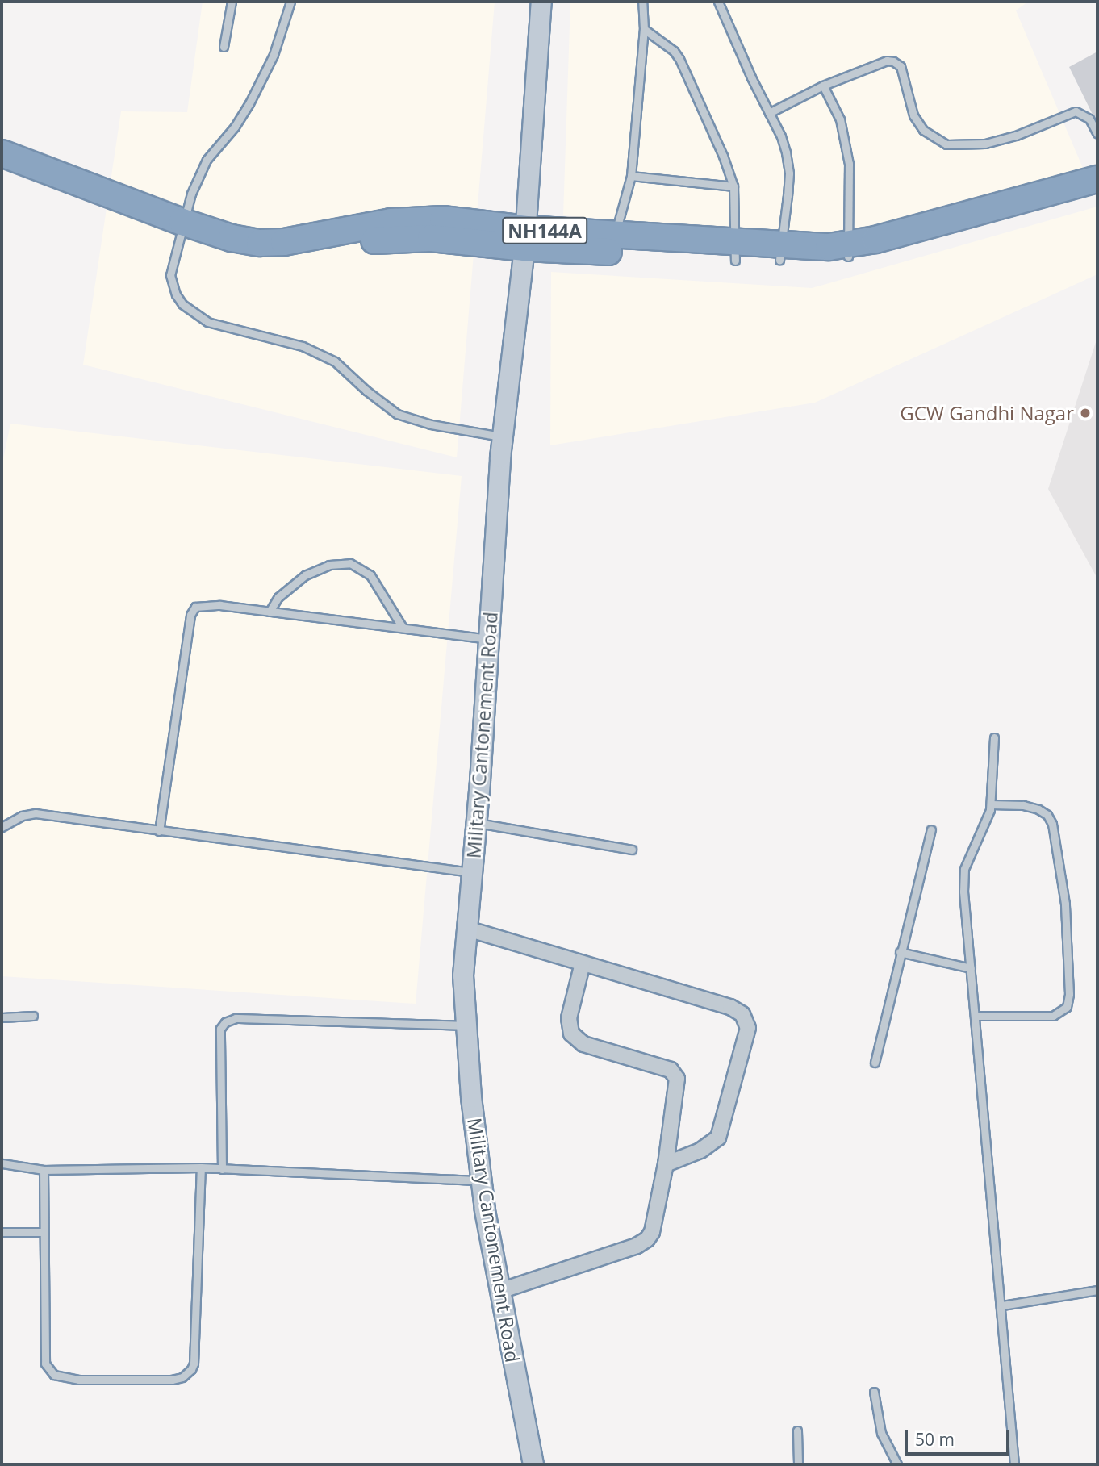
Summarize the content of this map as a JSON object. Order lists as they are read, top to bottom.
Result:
{
  "streets": {
    "highway": ["NH144A"],
    "street": ["Military Cantonement Road"]
  },
  "crossings": [
    ["NH144A", "Military Cantonement Road"]
  ],
  "places": ["GCW Gandhi Nagar"],
  "scale_bar": "50 m"
}
